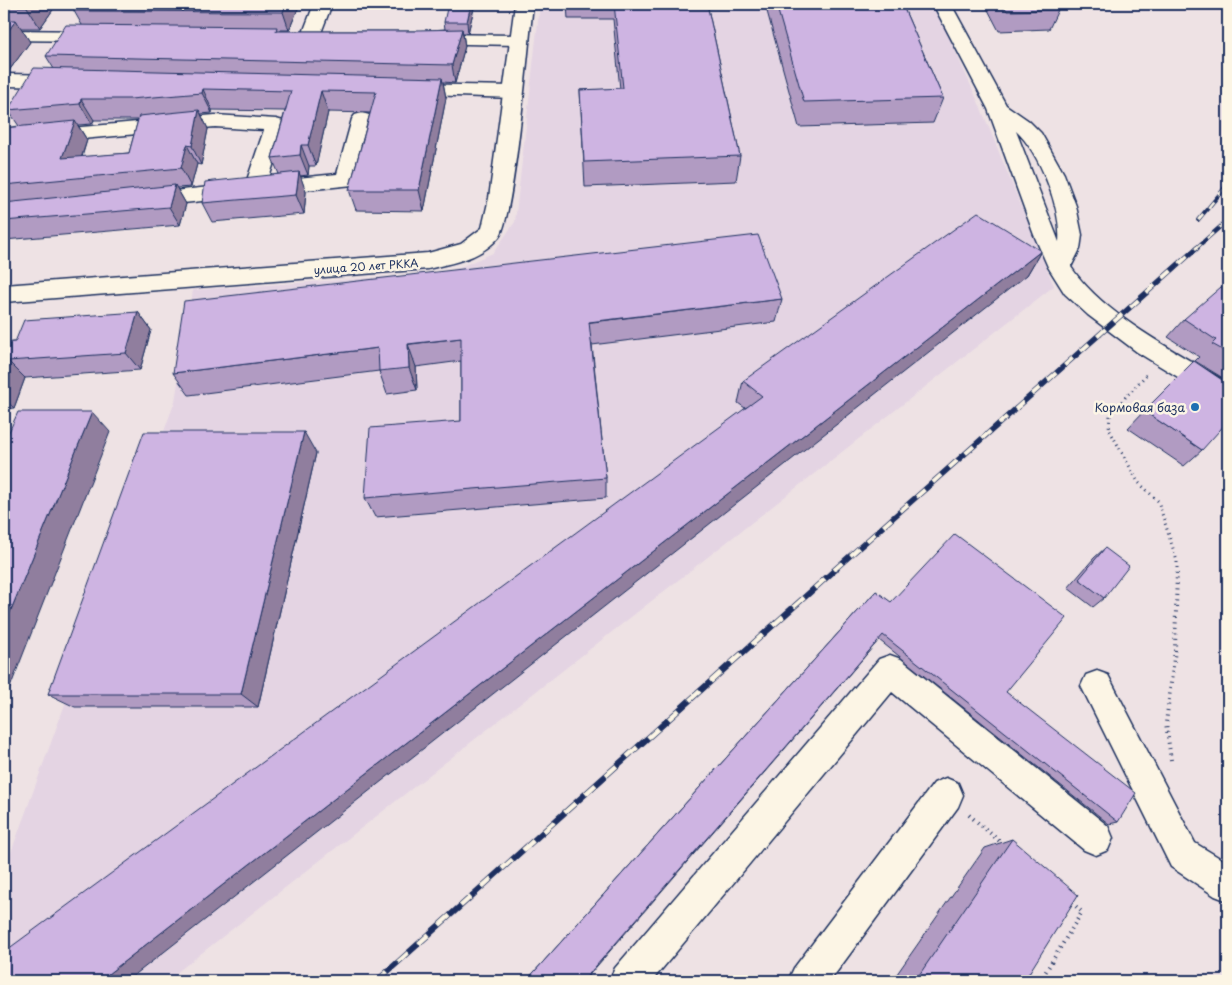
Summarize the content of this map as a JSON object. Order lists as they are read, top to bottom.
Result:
{
  "streets": {
    "main road": ["улица 20 лет РККА"]
  },
  "places": ["Кормовая база"]
}
